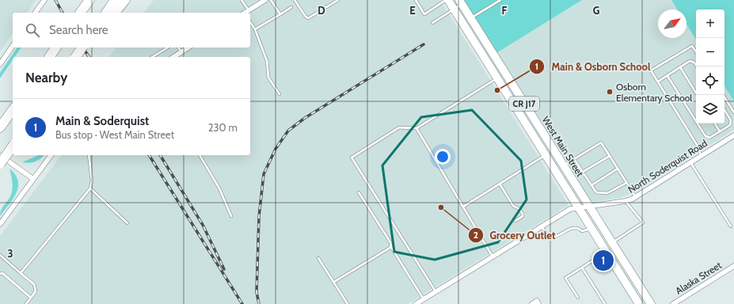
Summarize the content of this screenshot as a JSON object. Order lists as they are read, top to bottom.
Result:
{
  "streets": {
    "main road": ["CR J17", "West Main Street"],
    "street": ["North Soderquist Road", "Alaska Street"]
  },
  "crossings": [
    ["West Main Street", "North Soderquist Road"]
  ],
  "places": ["Main & Osborn School", "Osborn Elementary School", "Grocery Outlet"],
  "north": "top right",
  "page": {
    "map_buttons": ["+", "−"],
    "search": "Search here",
    "heading": "Nearby",
    "list": [
      {
        "mark": "1",
        "name": "Main & Soderquist",
        "note": "Bus stop · West Main Street",
        "value": "230 m"
      }
    ],
    "pins": "1"
  },
  "grid": {
    "columns": [
      "D",
      "E",
      "F",
      "G"
    ],
    "rows": ["3"]
  }
}
